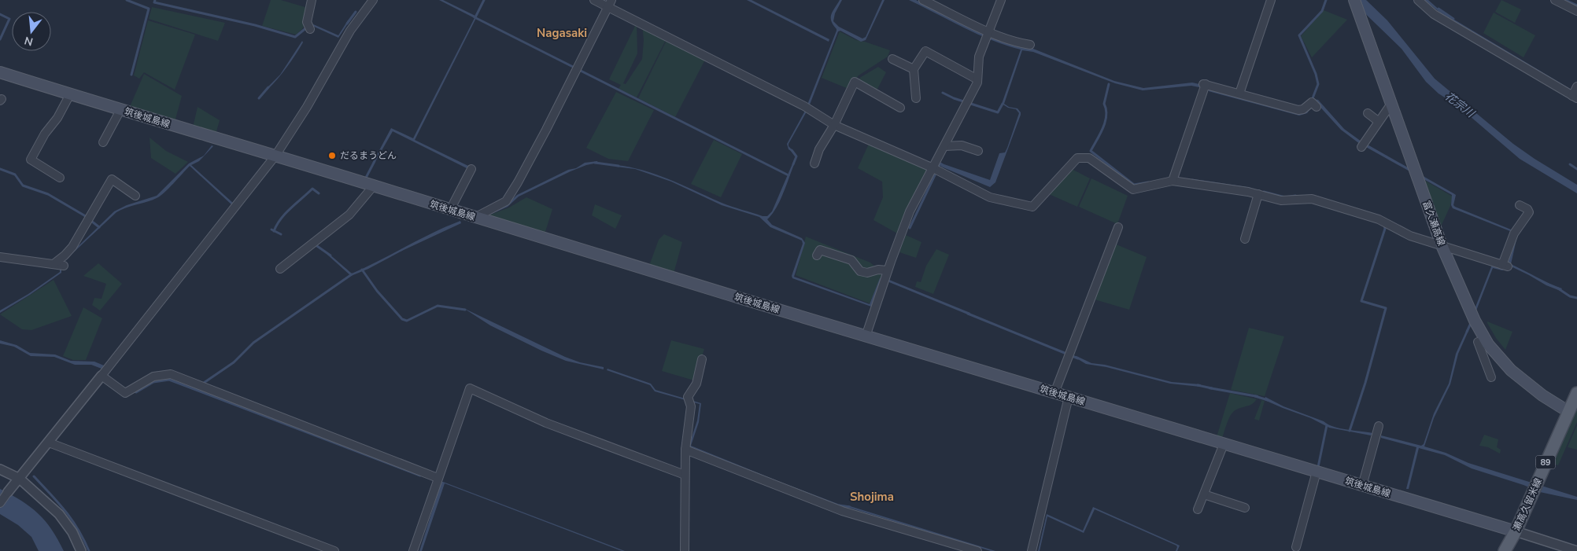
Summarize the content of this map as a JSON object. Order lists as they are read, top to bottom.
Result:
{
  "streets": {
    "main road": [
      "筑後城島線",
      "富久瀬高線",
      "89",
      "瀬高久留米線"
    ]
  },
  "crossings": [
    ["筑後城島線", "瀬高久留米線"],
    ["富久瀬高線", "瀬高久留米線"]
  ],
  "districts": ["Nagasaki", "Shojima"],
  "water": ["花宗川"],
  "places": ["だるまうどん"],
  "north": "bottom"
}
